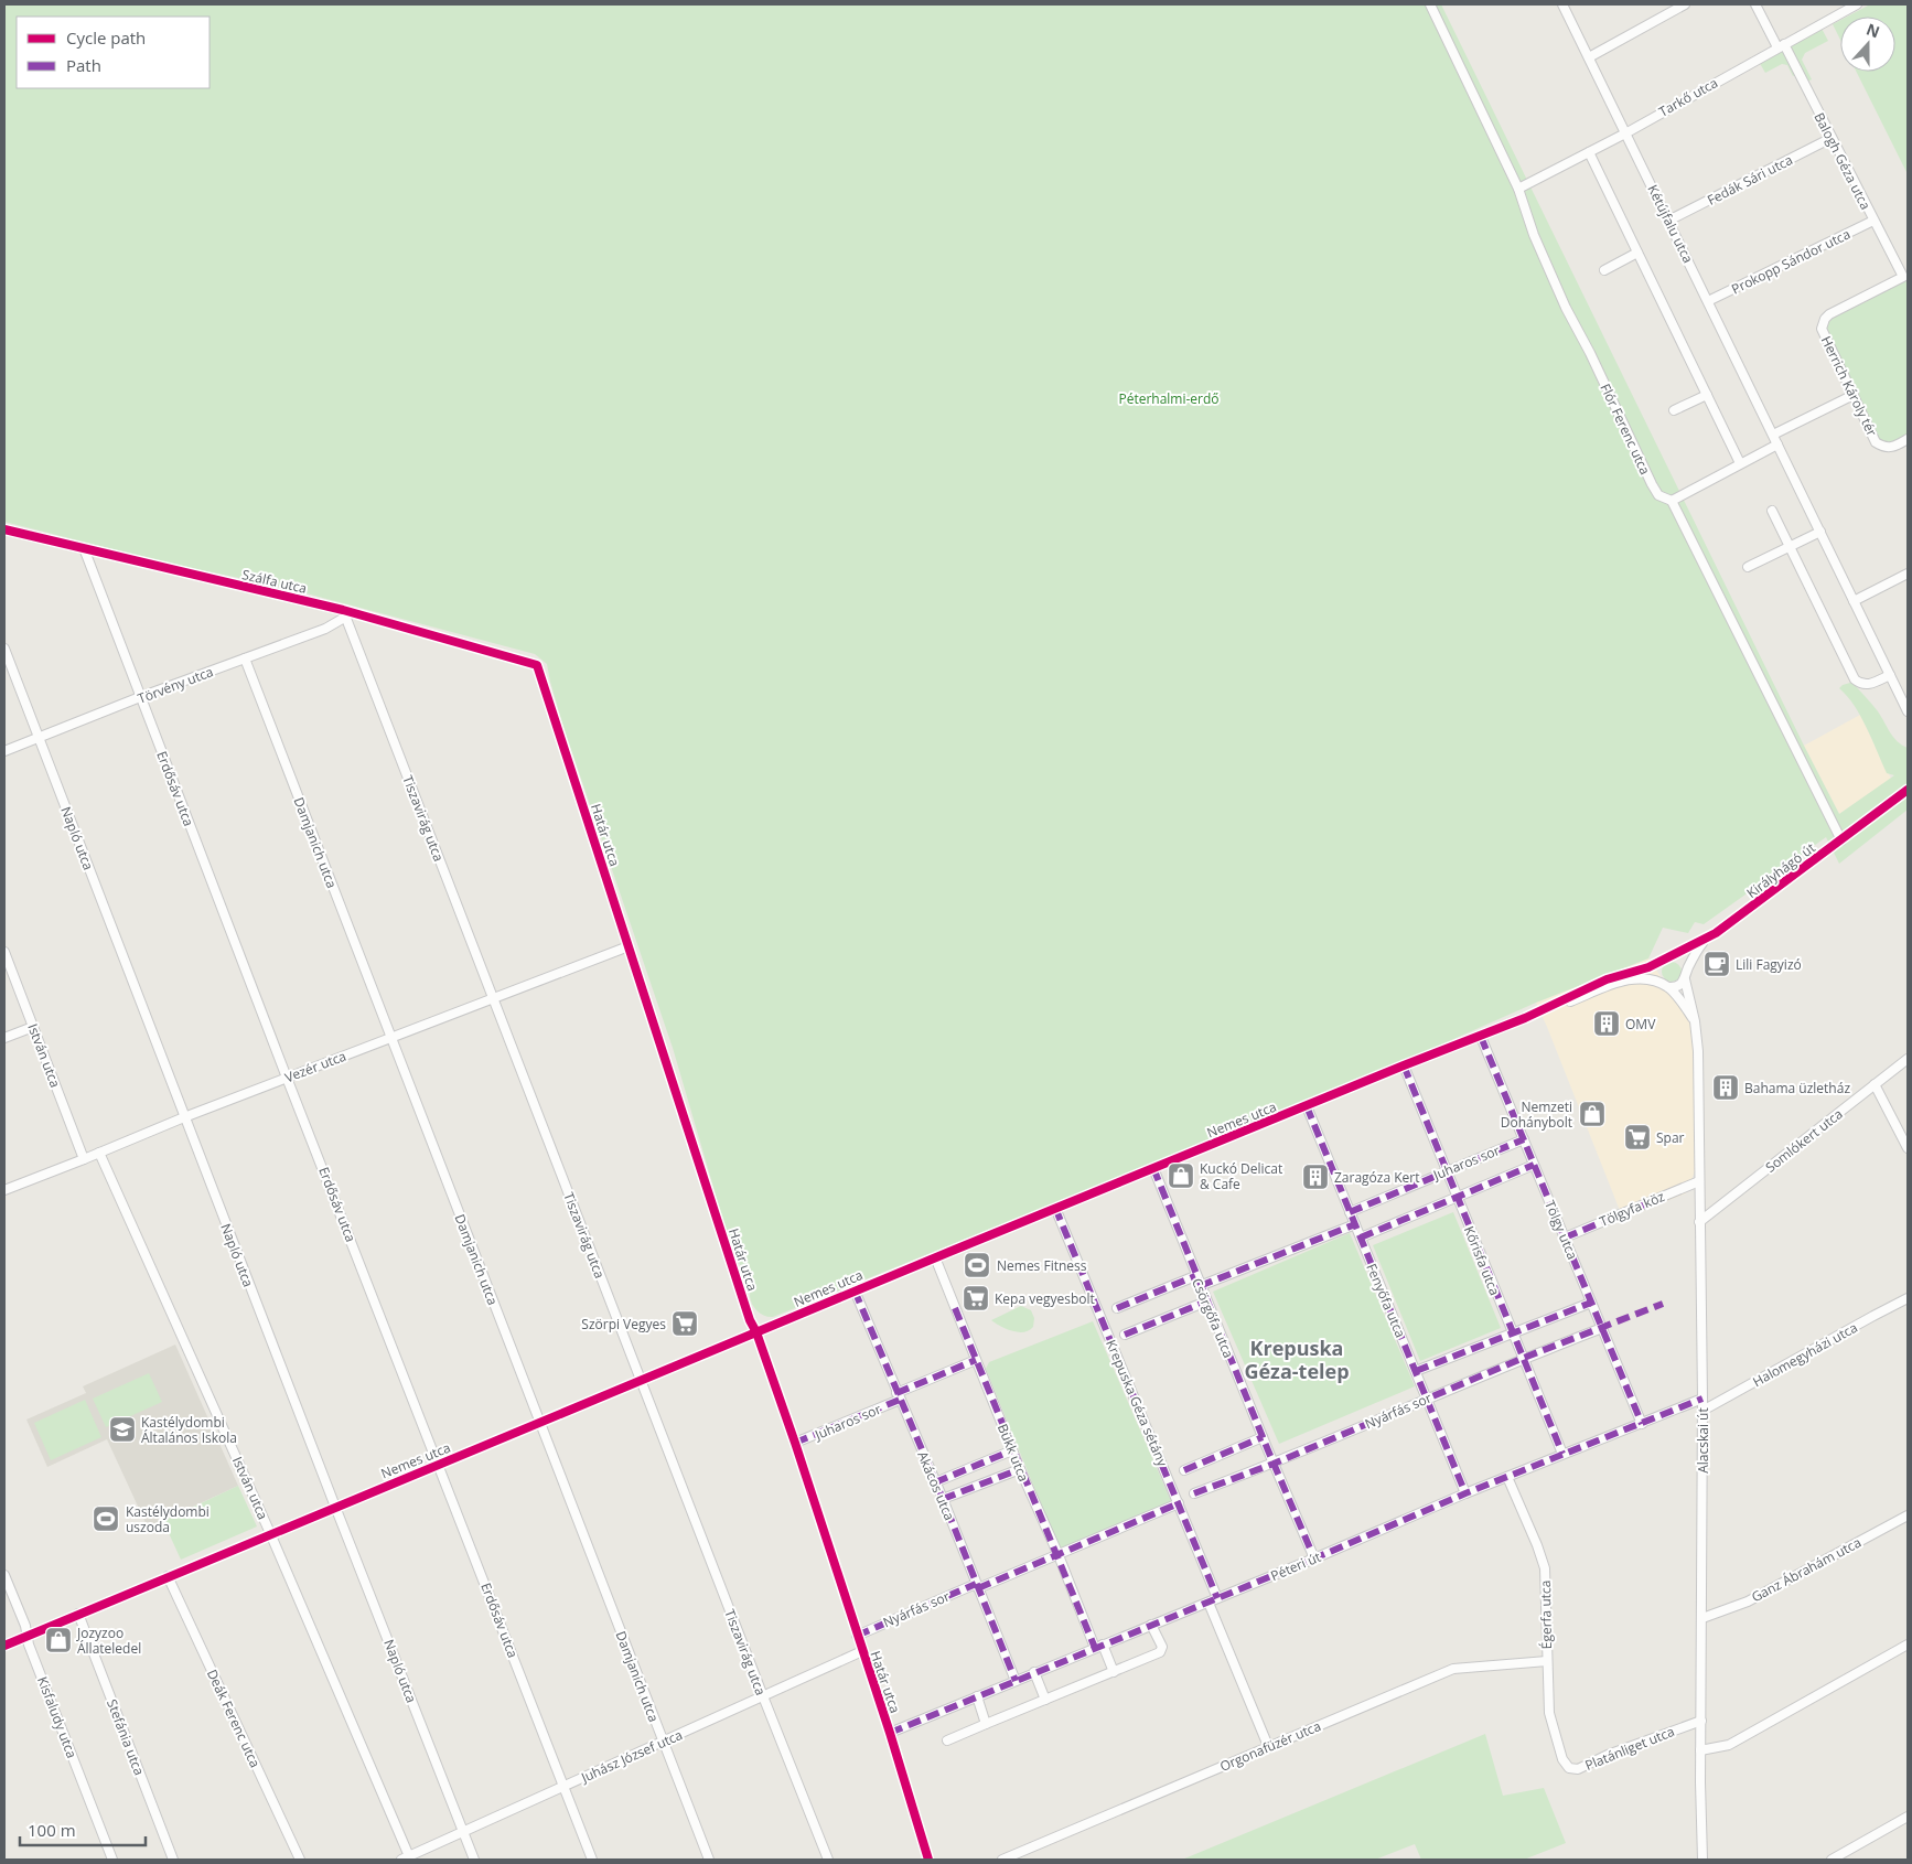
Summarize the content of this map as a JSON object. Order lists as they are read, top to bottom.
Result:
{
  "streets": {
    "street": [
      "Tarkő utca",
      "Balogh Géza utca",
      "Fedák Sári utca",
      "Kétújfalu utca",
      "Prokopp Sándor utca",
      "Herrich Károly tér",
      "Flór Ferenc utca",
      "Szálfa utca",
      "Törvény utca",
      "Erdősáv utca",
      "Tiszavirág utca",
      "Határ utca",
      "Napló utca",
      "Damjanich utca",
      "Királyhágó út",
      "István utca",
      "Vezér utca",
      "Nemes utca",
      "Somlókert utca",
      "Juharos sor",
      "Tölgyfa köz",
      "Tölgy utca",
      "Kőrisfa utca",
      "Fenyőfa utca",
      "Csörgőfa utca",
      "Halomegyházi utca",
      "Krepuska Géza sétány",
      "Nyárfás sor",
      "Alacskai út",
      "Bükk utca",
      "Akácos utca",
      "Péteri út",
      "Ganz Ábrahám utca",
      "Égerfa utca",
      "Kisfaludy utca",
      "Deák Ferenc utca",
      "Stefánia utca",
      "Orgonafüzér utca",
      "Platánliget utca",
      "Juhász József utca"
    ]
  },
  "crossings": [
    ["Tarkő utca", "Balogh Géza utca"],
    ["Tarkő utca", "Kétújfalu utca"],
    ["Tarkő utca", "Flór Ferenc utca"],
    ["Balogh Géza utca", "Fedák Sári utca"],
    ["Balogh Géza utca", "Prokopp Sándor utca"],
    ["Balogh Géza utca", "Herrich Károly tér"],
    ["Fedák Sári utca", "Kétújfalu utca"],
    ["Kétújfalu utca", "Prokopp Sándor utca"],
    ["Flór Ferenc utca", "Királyhágó út"],
    ["Szálfa utca", "Törvény utca"],
    ["Szálfa utca", "Erdősáv utca"],
    ["Szálfa utca", "Tiszavirág utca"],
    ["Szálfa utca", "Határ utca"],
    ["Törvény utca", "Erdősáv utca"],
    ["Törvény utca", "Tiszavirág utca"],
    ["Törvény utca", "Napló utca"],
    ["Törvény utca", "Damjanich utca"],
    ["Erdősáv utca", "Vezér utca"],
    ["Erdősáv utca", "Nemes utca"],
    ["Erdősáv utca", "Juhász József utca"],
    ["Tiszavirág utca", "Vezér utca"],
    ["Tiszavirág utca", "Nemes utca"],
    ["Tiszavirág utca", "Juhász József utca"],
    ["Határ utca", "Vezér utca"],
    ["Határ utca", "Nemes utca"],
    ["Határ utca", "Juharos sor"],
    ["Határ utca", "Nyárfás sor"],
    ["Határ utca", "Péteri út"],
    ["Határ utca", "Juhász József utca"],
    ["Napló utca", "Vezér utca"],
    ["Napló utca", "Nemes utca"],
    ["Napló utca", "Juhász József utca"],
    ["Damjanich utca", "Vezér utca"],
    ["Damjanich utca", "Nemes utca"],
    ["Damjanich utca", "Juhász József utca"],
    ["Királyhágó út", "Nemes utca"],
    ["Királyhágó út", "Alacskai út"],
    ["István utca", "Vezér utca"],
    ["István utca", "Nemes utca"],
    ["István utca", "Juhász József utca"],
    ["Nemes utca", "Tölgy utca"],
    ["Nemes utca", "Kőrisfa utca"],
    ["Nemes utca", "Fenyőfa utca"],
    ["Nemes utca", "Csörgőfa utca"],
    ["Nemes utca", "Krepuska Géza sétány"],
    ["Nemes utca", "Alacskai út"],
    ["Nemes utca", "Bükk utca"],
    ["Nemes utca", "Akácos utca"],
    ["Nemes utca", "Kisfaludy utca"],
    ["Nemes utca", "Deák Ferenc utca"],
    ["Nemes utca", "Stefánia utca"],
    ["Somlókert utca", "Alacskai út"],
    ["Juharos sor", "Tölgy utca"],
    ["Juharos sor", "Kőrisfa utca"],
    ["Juharos sor", "Fenyőfa utca"],
    ["Juharos sor", "Bükk utca"],
    ["Juharos sor", "Akácos utca"],
    ["Tölgyfa köz", "Tölgy utca"],
    ["Tölgyfa köz", "Alacskai út"],
    ["Tölgy utca", "Nyárfás sor"],
    ["Tölgy utca", "Péteri út"],
    ["Kőrisfa utca", "Nyárfás sor"],
    ["Kőrisfa utca", "Péteri út"],
    ["Fenyőfa utca", "Nyárfás sor"],
    ["Fenyőfa utca", "Péteri út"],
    ["Csörgőfa utca", "Nyárfás sor"],
    ["Csörgőfa utca", "Péteri út"],
    ["Halomegyházi utca", "Alacskai út"],
    ["Krepuska Géza sétány", "Nyárfás sor"],
    ["Krepuska Géza sétány", "Péteri út"],
    ["Nyárfás sor", "Bükk utca"],
    ["Nyárfás sor", "Akácos utca"],
    ["Alacskai út", "Péteri út"],
    ["Alacskai út", "Ganz Ábrahám utca"],
    ["Alacskai út", "Platánliget utca"],
    ["Bükk utca", "Péteri út"],
    ["Akácos utca", "Péteri út"],
    ["Péteri út", "Égerfa utca"],
    ["Égerfa utca", "Orgonafüzér utca"],
    ["Égerfa utca", "Platánliget utca"]
  ],
  "districts": ["Krepuska Géza-telep"],
  "parks": ["Péterhalmi-erdő"],
  "places": {
    "cafe": ["Lili Fagyizó"],
    "building": ["OMV", "Bahama üzletház", "Zaragóza Kert"],
    "shop": ["Nemzeti Dohánybolt", "Kuckó Delicat & Cafe", "Jozyzoo Állateledel"],
    "supermarket": ["Spar", "Kepa vegyesbolt", "Szörpi Vegyes"],
    "sports": ["Nemes Fitness", "Kastélydombi uszoda"],
    "school or university": ["Kastélydombi Általános Iskola"]
  },
  "legend": ["Cycle path", "Path"],
  "scale_bar": "100 m",
  "north": "top"
}
